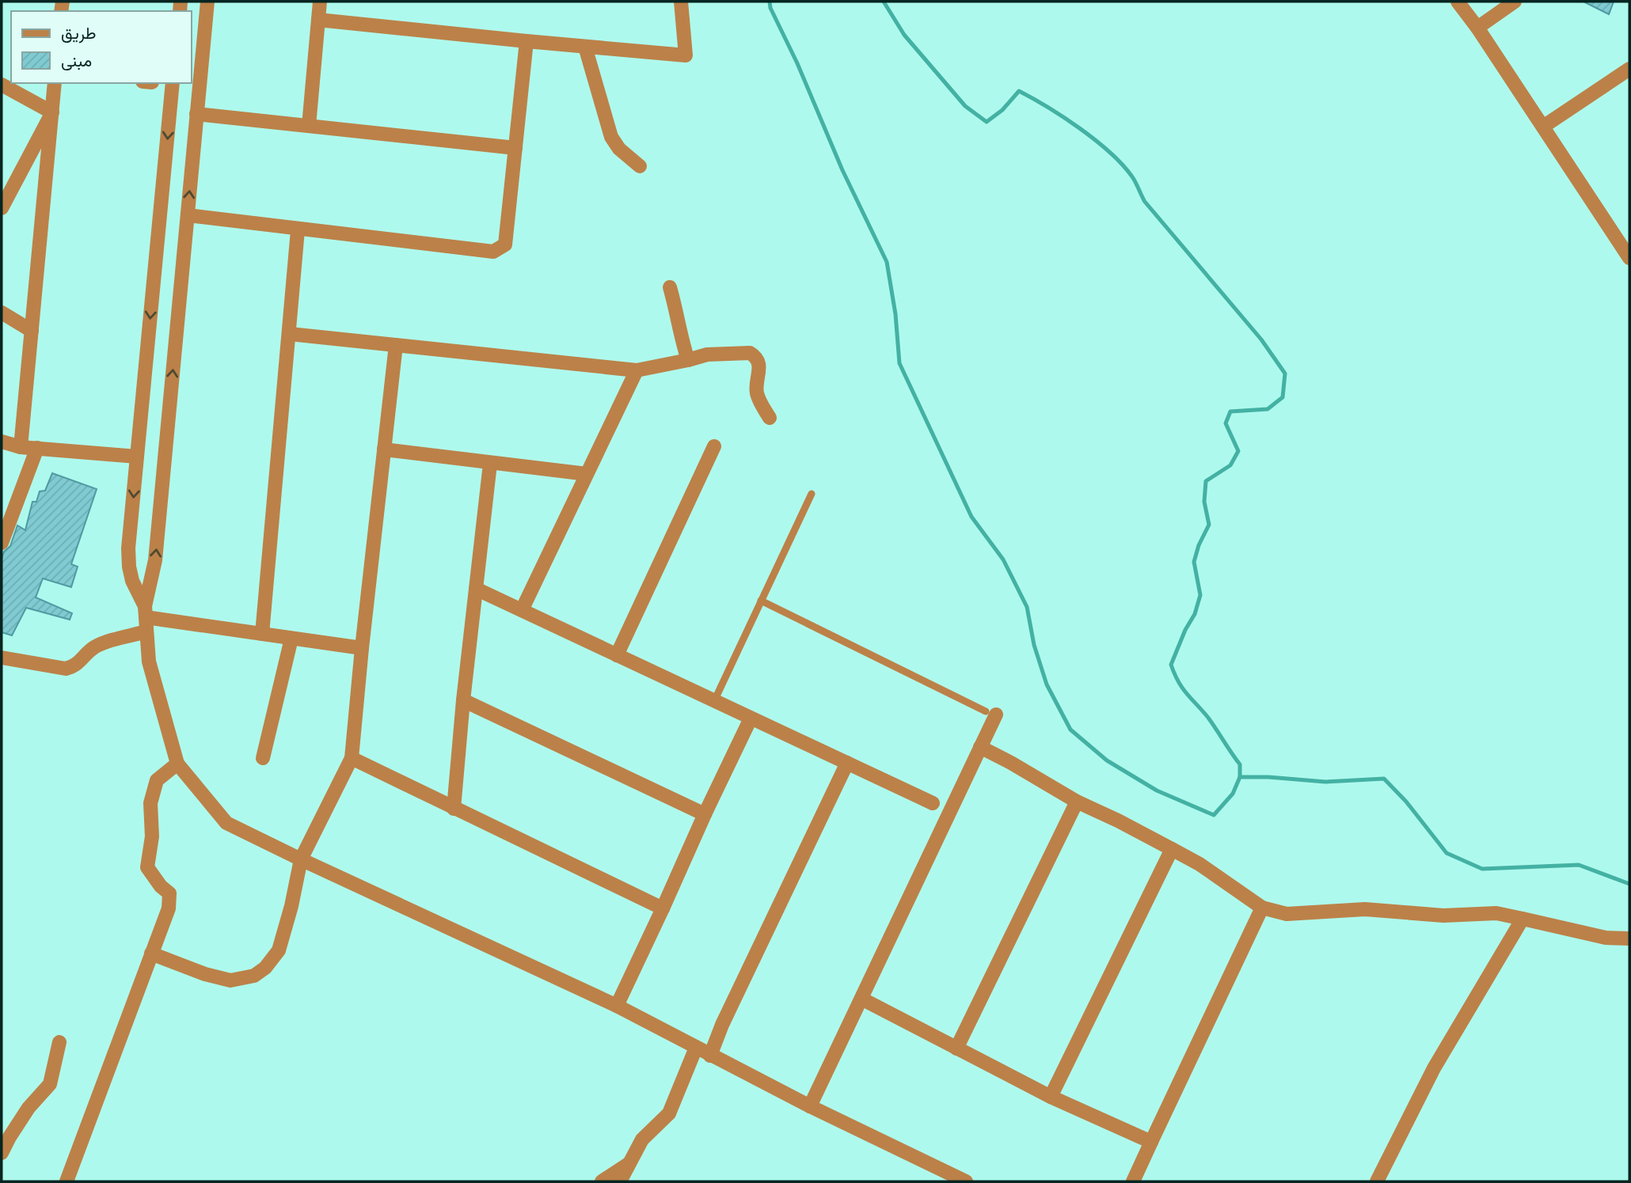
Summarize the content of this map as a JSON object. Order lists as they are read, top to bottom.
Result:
{
  "legend": ["طريق", "مبنى"]
}
